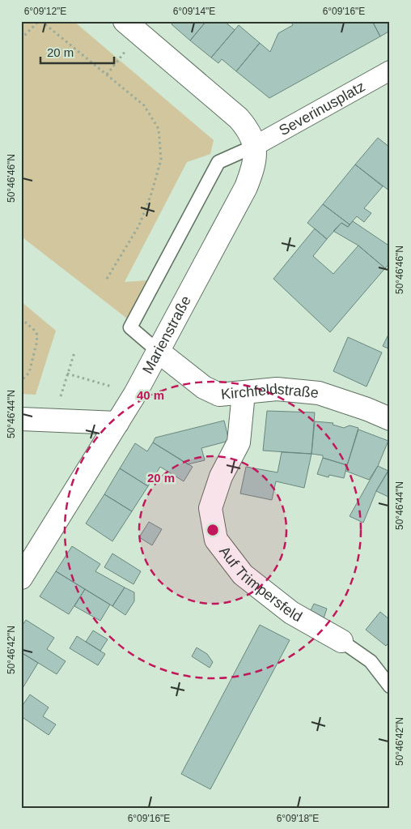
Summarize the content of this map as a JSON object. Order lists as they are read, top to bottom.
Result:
{
  "streets": {
    "street": [
      "Severinusplatz",
      "Marienstraße",
      "Kirchfeldstraße",
      "Auf Trimpersfeld"
    ]
  },
  "crossings": [
    ["Severinusplatz", "Marienstraße"],
    ["Marienstraße", "Kirchfeldstraße"],
    ["Kirchfeldstraße", "Auf Trimpersfeld"]
  ],
  "scale_bar": "20 m",
  "coordinates": [
    "6°09'12\"E",
    "6°09'14\"E",
    "6°09'16\"E",
    "50°46'46\"N",
    "50°46'44\"N",
    "50°46'42\"N",
    "6°09'18\"E"
  ],
  "rings": ["40 m", "20 m"]
}
